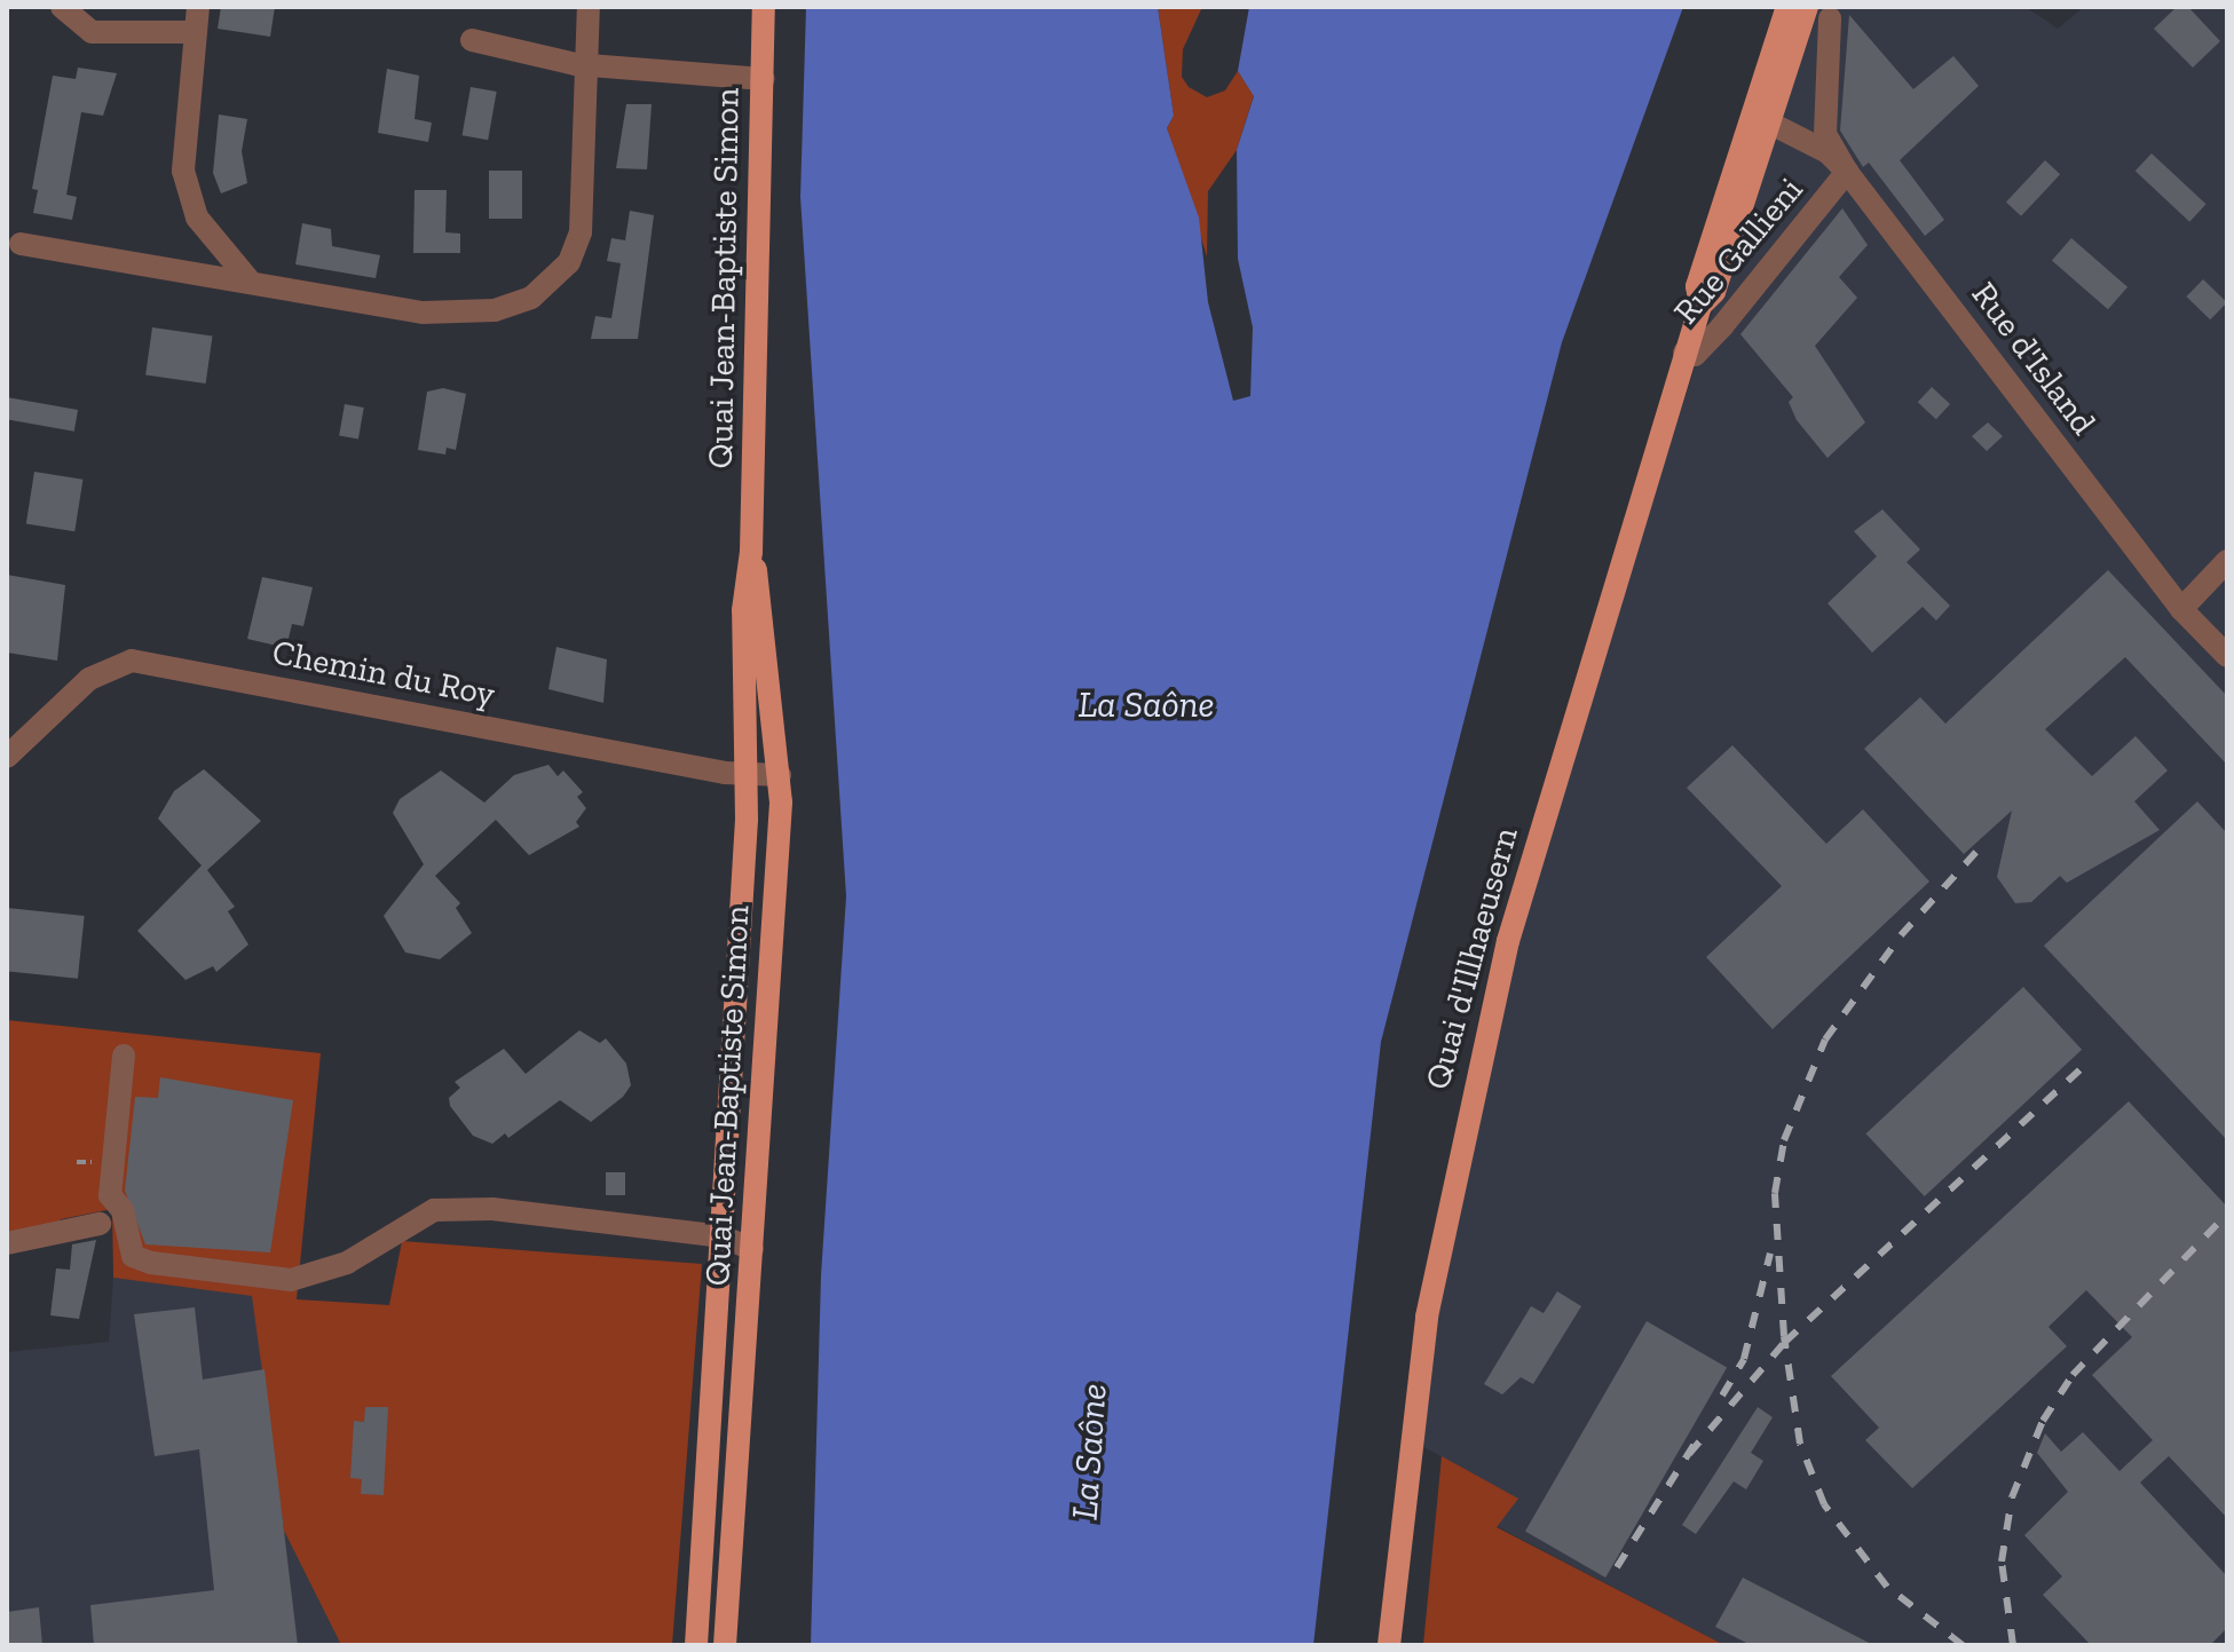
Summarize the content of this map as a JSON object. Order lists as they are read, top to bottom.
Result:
{
  "streets": {
    "main road": ["Quai Jean-Baptiste Simon", "Quai d'Illhaeusern"],
    "street": ["Rue Gallieni", "Rue d'Island", "Chemin du Roy"]
  },
  "crossings": [
    ["Rue Gallieni", "Rue d'Island"],
    ["Rue Gallieni", "Quai d'Illhaeusern"],
    ["Quai Jean-Baptiste Simon", "Chemin du Roy"],
    ["Rue d'Island", "Quai d'Illhaeusern"]
  ],
  "water": ["La Saône"]
}
